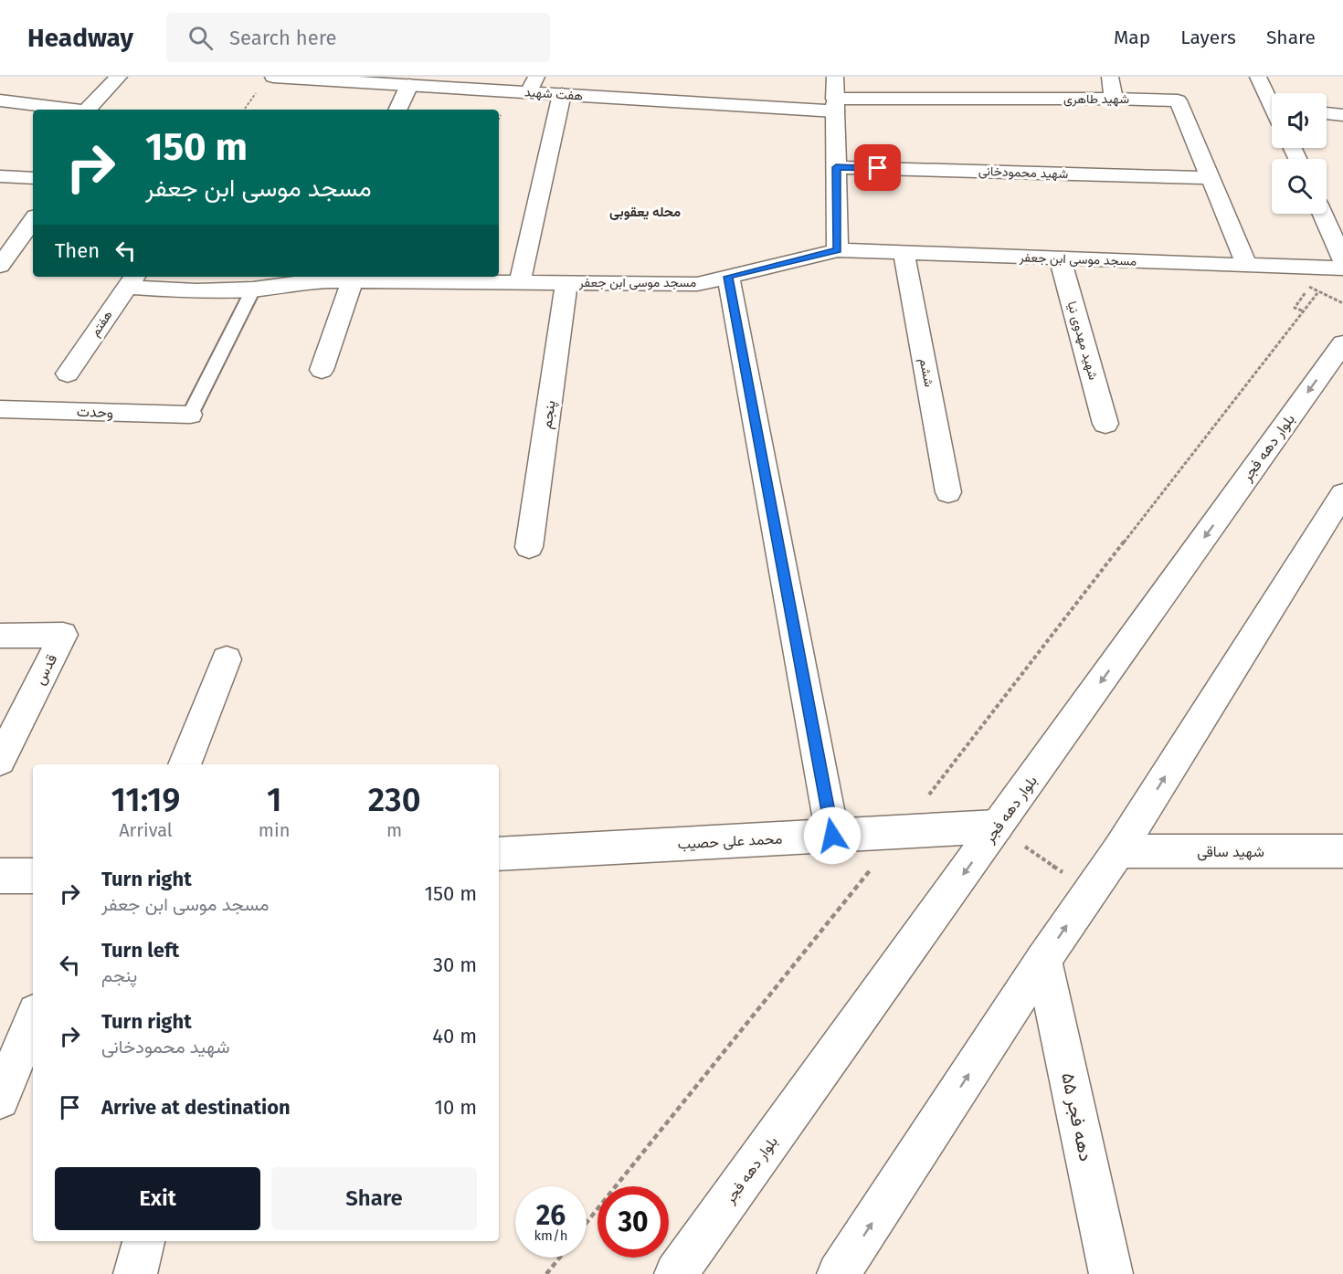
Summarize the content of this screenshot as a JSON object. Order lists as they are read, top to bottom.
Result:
{
  "streets": {
    "street": [
      "هفت شهید",
      "شهید طاهری",
      "شهید محمودخانی",
      "مسجد موسی ابن جعفر",
      "هفتم",
      "شهید مهدوی نیا",
      "ششم",
      "وحدت",
      "پنجم",
      "بلوار دهه فجر",
      "قدس",
      "محمد علی حصیب",
      "شهید ساقی",
      "دهه فجر ۵۵"
    ]
  },
  "crossings": [
    ["هفت شهید", "شهید طاهری"],
    ["شهید طاهری", "شهید محمودخانی"],
    ["شهید طاهری", "مسجد موسی ابن جعفر"],
    ["مسجد موسی ابن جعفر", "هفتم"],
    ["مسجد موسی ابن جعفر", "شهید مهدوی نیا"],
    ["مسجد موسی ابن جعفر", "ششم"],
    ["مسجد موسی ابن جعفر", "پنجم"],
    ["بلوار دهه فجر", "محمد علی حصیب"]
  ],
  "districts": ["محله یعقوبی"],
  "page": {
    "header": "Headway",
    "search": "Search here",
    "nav": ["Map", "Layers", "Share"],
    "turn": ["150 m", "مسجد موسی ابن جعفر"],
    "then": "Then",
    "eta": [
      "11:19",
      "Arrival",
      "1",
      "min",
      "230",
      "m"
    ],
    "list": [
      {
        "name": "Turn right",
        "note": "مسجد موسی ابن جعفر",
        "value": "150 m"
      },
      {
        "name": "Turn left",
        "note": "پنجم",
        "value": "30 m"
      },
      {
        "name": "Turn right",
        "note": "شهید محمودخانی",
        "value": "40 m"
      },
      {
        "name": "Arrive at destination",
        "value": "10 m"
      }
    ],
    "buttons": ["Exit", "Share"],
    "speed": "26 km/h",
    "limit": "30"
  }
}
